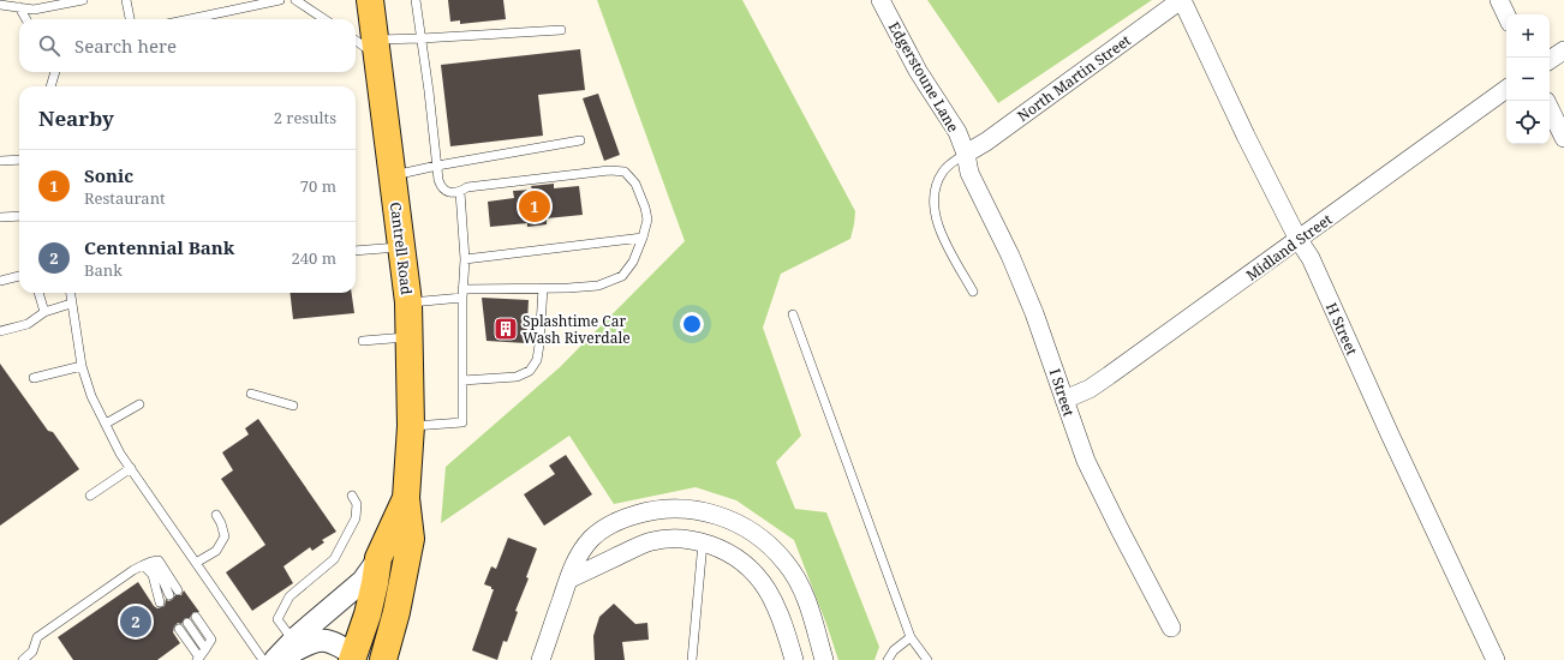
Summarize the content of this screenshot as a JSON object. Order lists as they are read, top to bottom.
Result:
{
  "streets": {
    "main road": ["Cantrell Road"],
    "street": [
      "Edgerstoune Lane",
      "North Martin Street",
      "Midland Street",
      "H Street",
      "I Street"
    ]
  },
  "crossings": [
    ["Edgerstoune Lane", "North Martin Street"],
    ["Edgerstoune Lane", "I Street"],
    ["North Martin Street", "H Street"],
    ["North Martin Street", "I Street"],
    ["Midland Street", "H Street"],
    ["Midland Street", "I Street"]
  ],
  "places": {
    "building": ["Splashtime Car Wash Riverdale"]
  },
  "page": {
    "map_buttons": ["+", "−"],
    "search": "Search here",
    "heading": ["Nearby", "2 results"],
    "list": [
      {
        "mark": "1",
        "name": "Sonic",
        "note": "Restaurant",
        "value": "70 m"
      },
      {
        "mark": "2",
        "name": "Centennial Bank",
        "note": "Bank",
        "value": "240 m"
      }
    ],
    "pins": ["1", "2"]
  }
}
